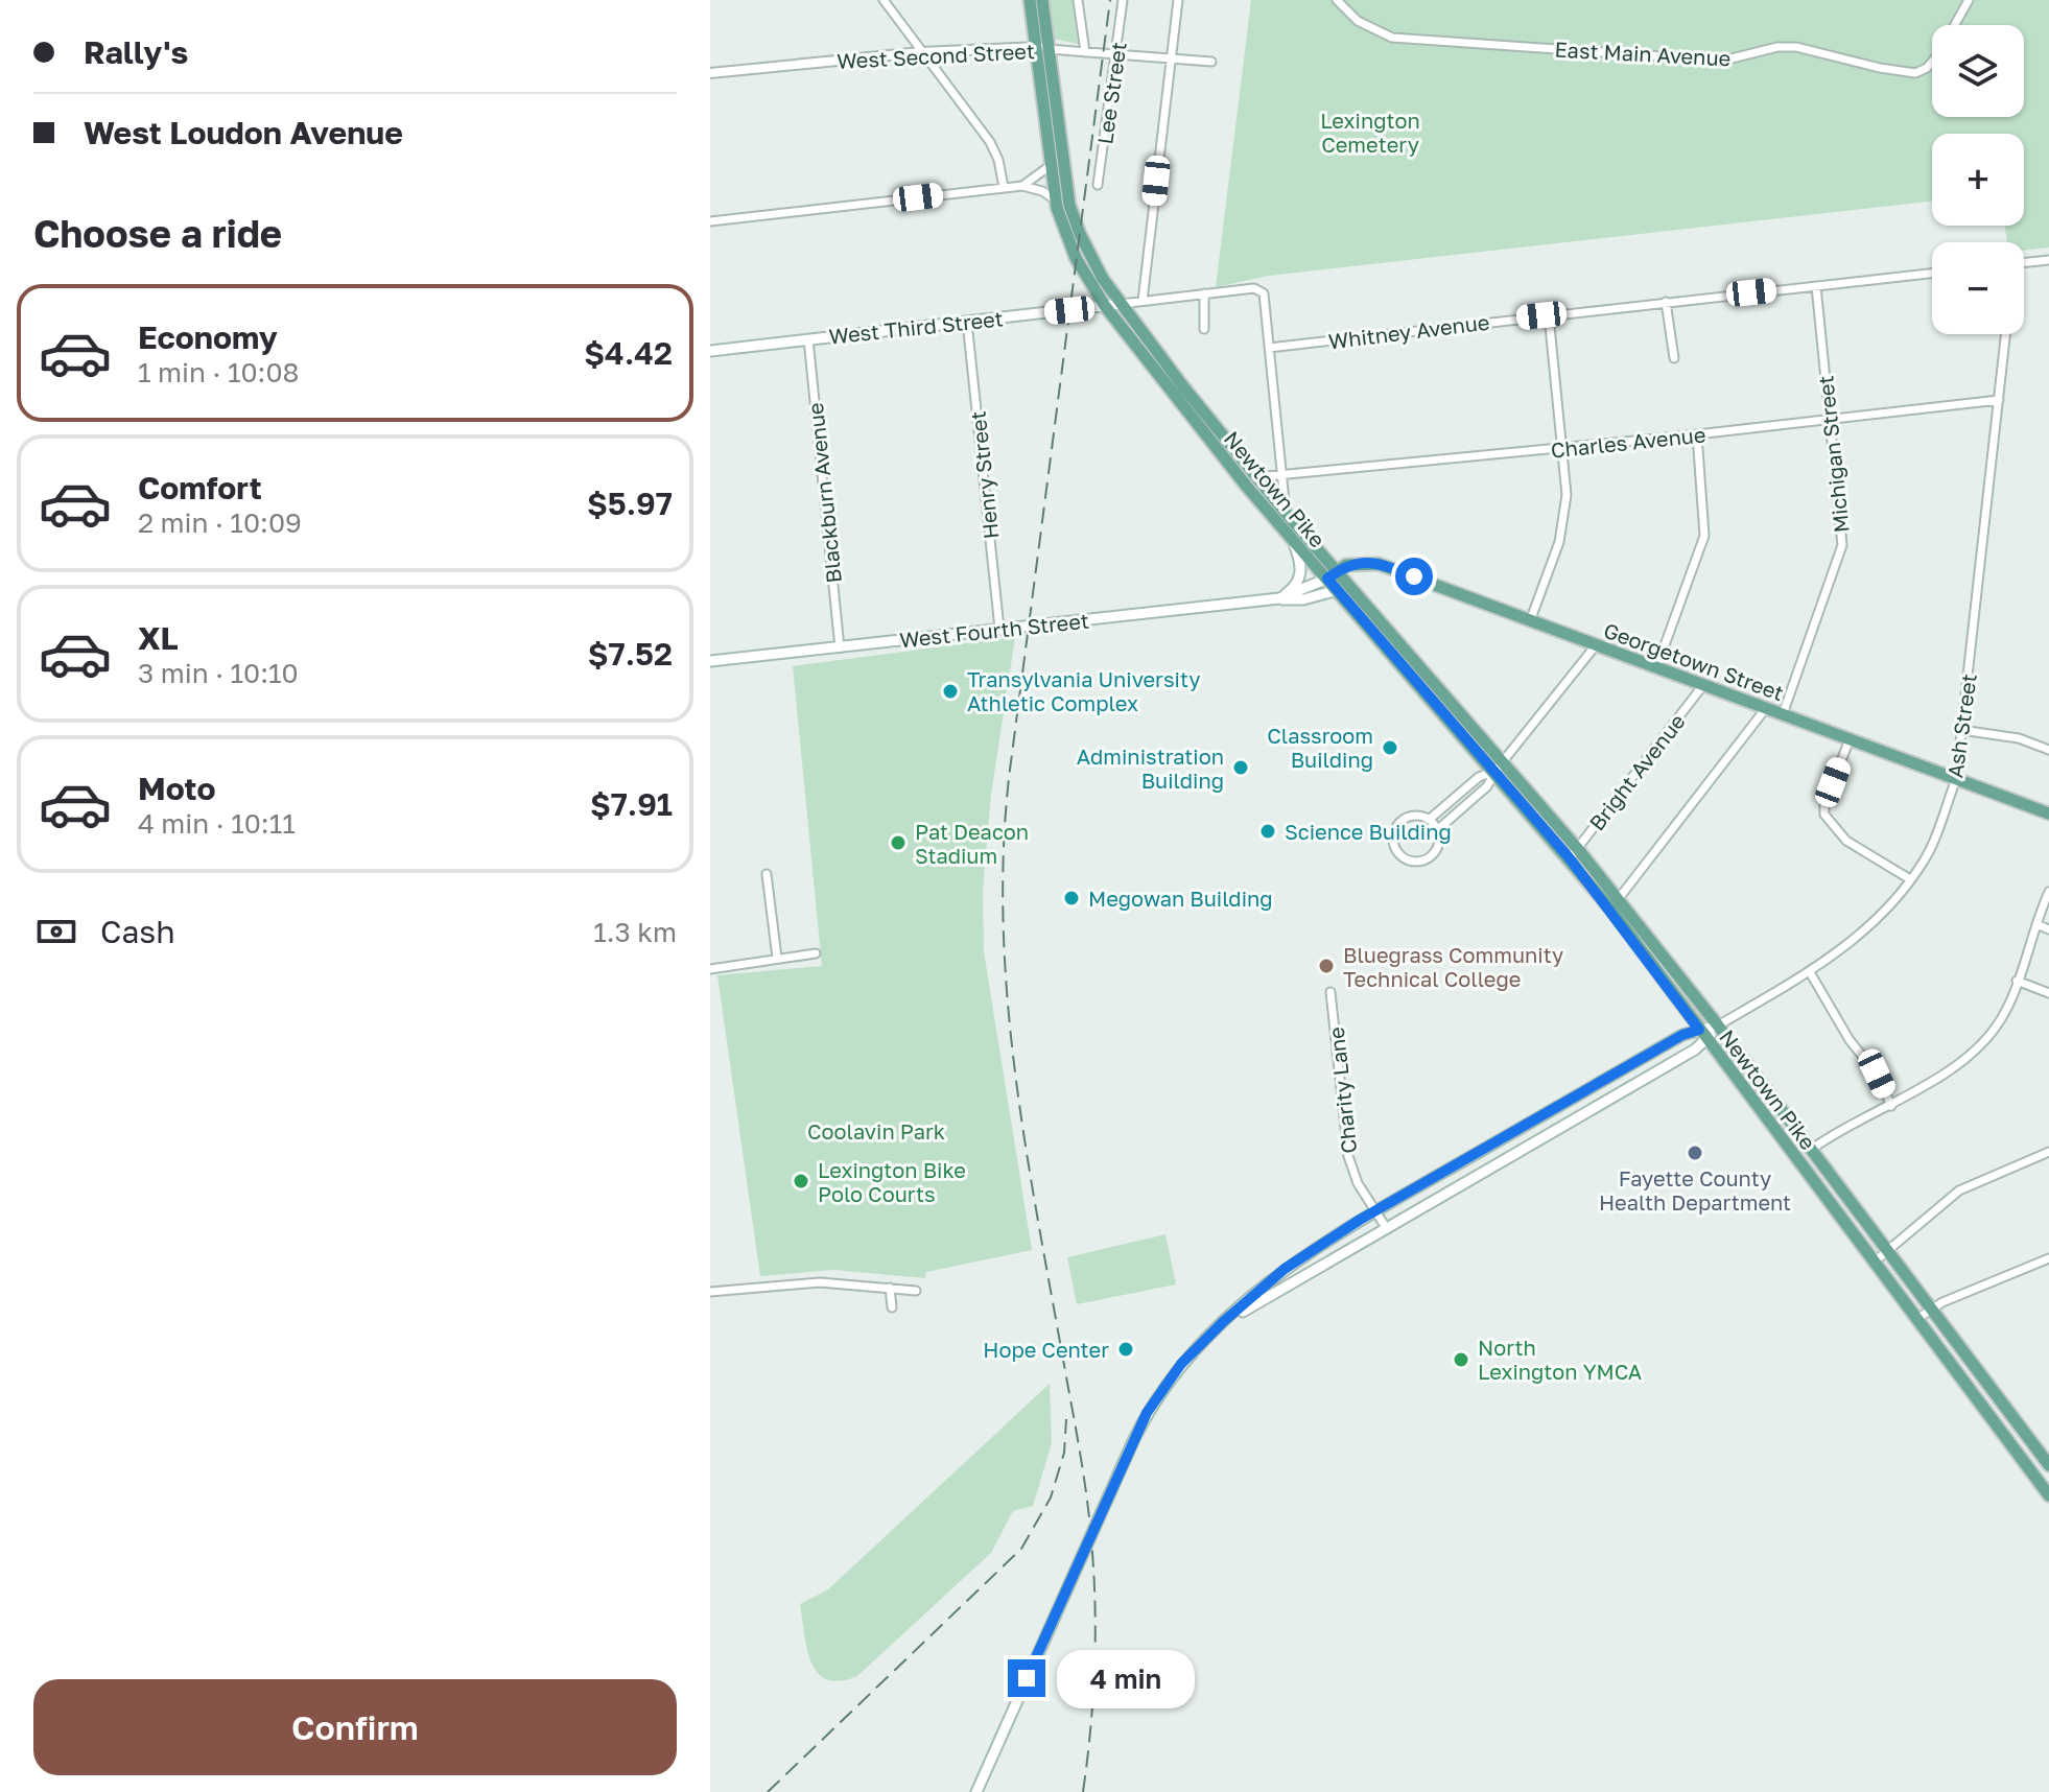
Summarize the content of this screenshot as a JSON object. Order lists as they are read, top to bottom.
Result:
{
  "streets": {
    "main road": [
      "West Third Street",
      "Newtown Pike",
      "West Fourth Street",
      "Georgetown Street"
    ],
    "street": [
      "East Main Avenue",
      "West Second Street",
      "Lee Street",
      "Whitney Avenue",
      "Charles Avenue",
      "Michigan Street",
      "Henry Street",
      "Blackburn Avenue",
      "Ash Street",
      "Bright Avenue",
      "Charity Lane"
    ]
  },
  "crossings": [
    ["West Second Street", "Lee Street"],
    ["West Second Street", "Newtown Pike"],
    ["West Third Street", "Henry Street"],
    ["West Third Street", "Newtown Pike"],
    ["West Third Street", "Blackburn Avenue"],
    ["Whitney Avenue", "Michigan Street"],
    ["Charles Avenue", "Michigan Street"],
    ["Charles Avenue", "Newtown Pike"],
    ["Charles Avenue", "Ash Street"],
    ["Michigan Street", "Georgetown Street"],
    ["Henry Street", "West Fourth Street"],
    ["Newtown Pike", "West Fourth Street"],
    ["Newtown Pike", "Georgetown Street"],
    ["Newtown Pike", "Ash Street"],
    ["Newtown Pike", "Bright Avenue"],
    ["Blackburn Avenue", "West Fourth Street"],
    ["West Fourth Street", "Georgetown Street"],
    ["Georgetown Street", "Ash Street"],
    ["Georgetown Street", "Bright Avenue"]
  ],
  "parks": ["Lexington Cemetery", "Coolavin Park"],
  "places": [
    "Transylvania University Athletic Complex",
    "Classroom Building",
    "Administration Building",
    "Science Building",
    "Pat Deacon Stadium",
    "Megowan Building",
    "Bluegrass Community Technical College",
    "Fayette County Health Department",
    "Lexington Bike Polo Courts",
    "Hope Center",
    "North Lexington YMCA"
  ],
  "page": {
    "banner": ["Rally's", "West Loudon Avenue"],
    "map_buttons": ["+", "−"],
    "heading": "Choose a ride",
    "list": [
      {
        "name": "Economy",
        "note": "1 min · 10:08",
        "value": "$4.42"
      },
      {
        "name": "Comfort",
        "note": "2 min · 10:09",
        "value": "$5.97"
      },
      {
        "name": "XL",
        "note": "3 min · 10:10",
        "value": "$7.52"
      },
      {
        "name": "Moto",
        "note": "4 min · 10:11",
        "value": "$7.91"
      }
    ],
    "pay": ["Cash", "1.3 km"],
    "bubble": "4 min",
    "buttons": "Confirm"
  }
}
